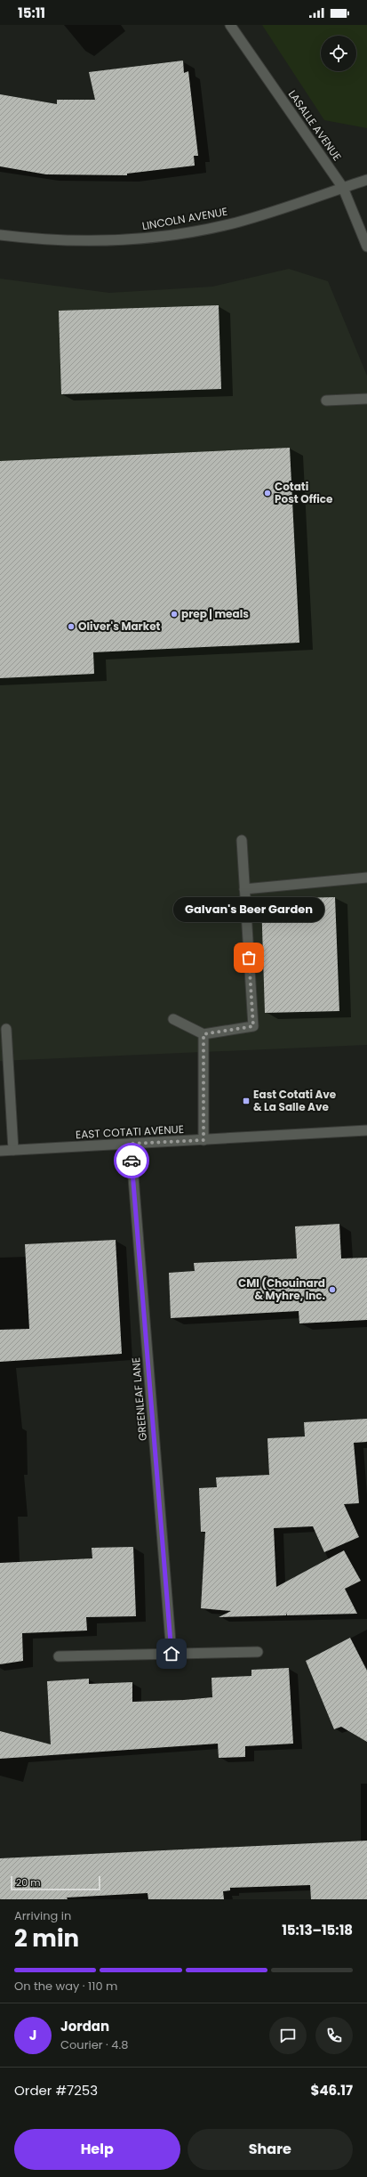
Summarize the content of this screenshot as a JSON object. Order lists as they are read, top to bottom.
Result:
{
  "streets": {
    "street": [
      "LASALLE AVENUE",
      "LINCOLN AVENUE",
      "EAST COTATI AVENUE",
      "GREENLEAF LANE"
    ]
  },
  "crossings": [
    ["LASALLE AVENUE", "LINCOLN AVENUE"],
    ["EAST COTATI AVENUE", "GREENLEAF LANE"]
  ],
  "places": {
    "other": [
      "Cotati Post Office",
      "prep | meals",
      "Oliver's Market",
      "Galvan's Beer Garden",
      "CMI (Chouinard & Myhre, Inc."
    ],
    "transit": ["East Cotati Ave & La Salle Ave"]
  },
  "scale_bar": "20 m",
  "page": {
    "status": "15:11",
    "bubble": "Galvan's Beer Garden",
    "scale": "20 m",
    "heading": ["2 min", "Arriving in", "15:13–15:18"],
    "panel": [
      "Jordan",
      "Courier · 4.8",
      "Order #7253",
      "$46.17"
    ],
    "bar": "On the way · 110 m",
    "round": "J",
    "buttons": ["Help", "Share"]
  }
}
